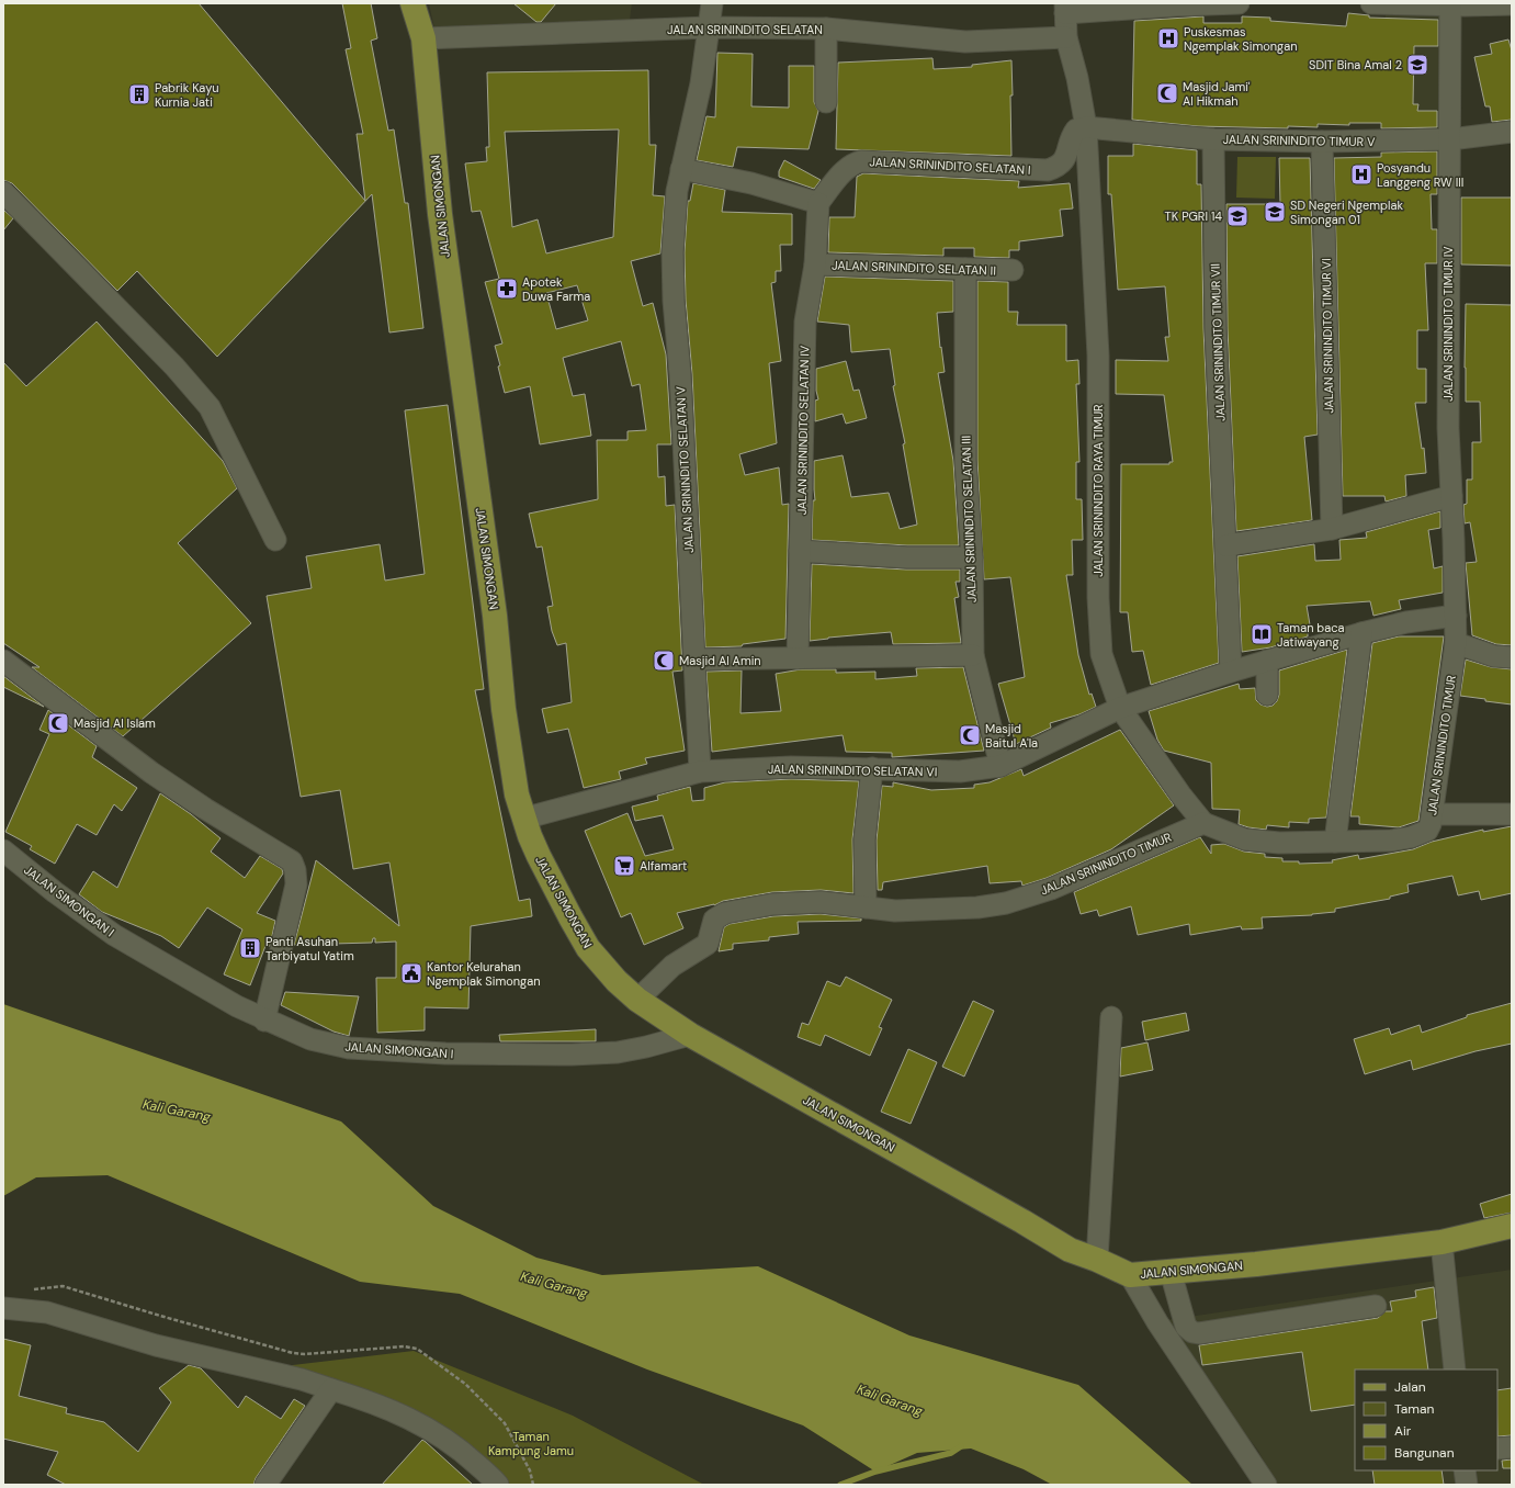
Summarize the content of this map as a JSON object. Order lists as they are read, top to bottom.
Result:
{
  "streets": {
    "main road": ["JALAN SIMONGAN"],
    "street": [
      "JALAN SRININDITO SELATAN",
      "JALAN SRININDITO TIMUR V",
      "JALAN SRININDITO SELATAN I",
      "JALAN SRININDITO SELATAN II",
      "JALAN SRININDITO TIMUR IV",
      "JALAN SRININDITO TIMUR VI",
      "JALAN SRININDITO TIMUR VII",
      "JALAN SRININDITO SELATAN IV",
      "JALAN SRININDITO SELATAN V",
      "JALAN SRININDITO RAYA TIMUR",
      "JALAN SRININDITO SELATAN III",
      "JALAN SRININDITO TIMUR",
      "JALAN SRININDITO SELATAN VI",
      "JALAN SIMONGAN I"
    ]
  },
  "crossings": [
    ["JALAN SRININDITO SELATAN", "JALAN SIMONGAN"],
    ["JALAN SRININDITO SELATAN", "JALAN SRININDITO SELATAN V"],
    ["JALAN SRININDITO SELATAN", "JALAN SRININDITO RAYA TIMUR"],
    ["JALAN SRININDITO TIMUR V", "JALAN SRININDITO SELATAN I"],
    ["JALAN SRININDITO TIMUR V", "JALAN SRININDITO TIMUR IV"],
    ["JALAN SRININDITO TIMUR V", "JALAN SRININDITO TIMUR VI"],
    ["JALAN SRININDITO TIMUR V", "JALAN SRININDITO TIMUR VII"],
    ["JALAN SRININDITO TIMUR V", "JALAN SRININDITO RAYA TIMUR"],
    ["JALAN SRININDITO SELATAN I", "JALAN SRININDITO SELATAN IV"],
    ["JALAN SRININDITO SELATAN I", "JALAN SRININDITO RAYA TIMUR"],
    ["JALAN SIMONGAN", "JALAN SRININDITO TIMUR"],
    ["JALAN SIMONGAN", "JALAN SRININDITO SELATAN VI"],
    ["JALAN SIMONGAN", "JALAN SIMONGAN I"],
    ["JALAN SRININDITO SELATAN II", "JALAN SRININDITO SELATAN IV"],
    ["JALAN SRININDITO SELATAN II", "JALAN SRININDITO SELATAN III"],
    ["JALAN SRININDITO TIMUR IV", "JALAN SRININDITO TIMUR"],
    ["JALAN SRININDITO TIMUR IV", "JALAN SRININDITO SELATAN VI"],
    ["JALAN SRININDITO TIMUR VII", "JALAN SRININDITO SELATAN VI"],
    ["JALAN SRININDITO SELATAN V", "JALAN SRININDITO SELATAN VI"],
    ["JALAN SRININDITO RAYA TIMUR", "JALAN SRININDITO TIMUR"],
    ["JALAN SRININDITO RAYA TIMUR", "JALAN SRININDITO SELATAN VI"],
    ["JALAN SRININDITO SELATAN III", "JALAN SRININDITO SELATAN VI"]
  ],
  "water": ["Kali Garang"],
  "parks": ["Taman Kampung Jamu"],
  "places": {
    "hospital": ["Puskesmas Ngemplak Simongan", "Posyandu Langgeng RW III"],
    "school or university": ["SDIT Bina Amal 2", "SD Negeri Ngemplak Simongan 01", "TK PGRI 14"],
    "mosque": [
      "Masjid Jami' Al Hikmah",
      "Masjid Al Amin",
      "Masjid Al Islam",
      "Masjid Baitul A'la"
    ],
    "building": ["Pabrik Kayu Kurnia Jati", "Panti Asuhan Tarbiyatul Yatim"],
    "pharmacy": ["Apotek Duwa Farma"],
    "library": ["Taman baca Jatiwayang"],
    "supermarket": ["Alfamart"],
    "public building": ["Kantor Kelurahan Ngemplak Simongan"]
  },
  "legend": [
    "Jalan",
    "Taman",
    "Air",
    "Bangunan"
  ]
}
